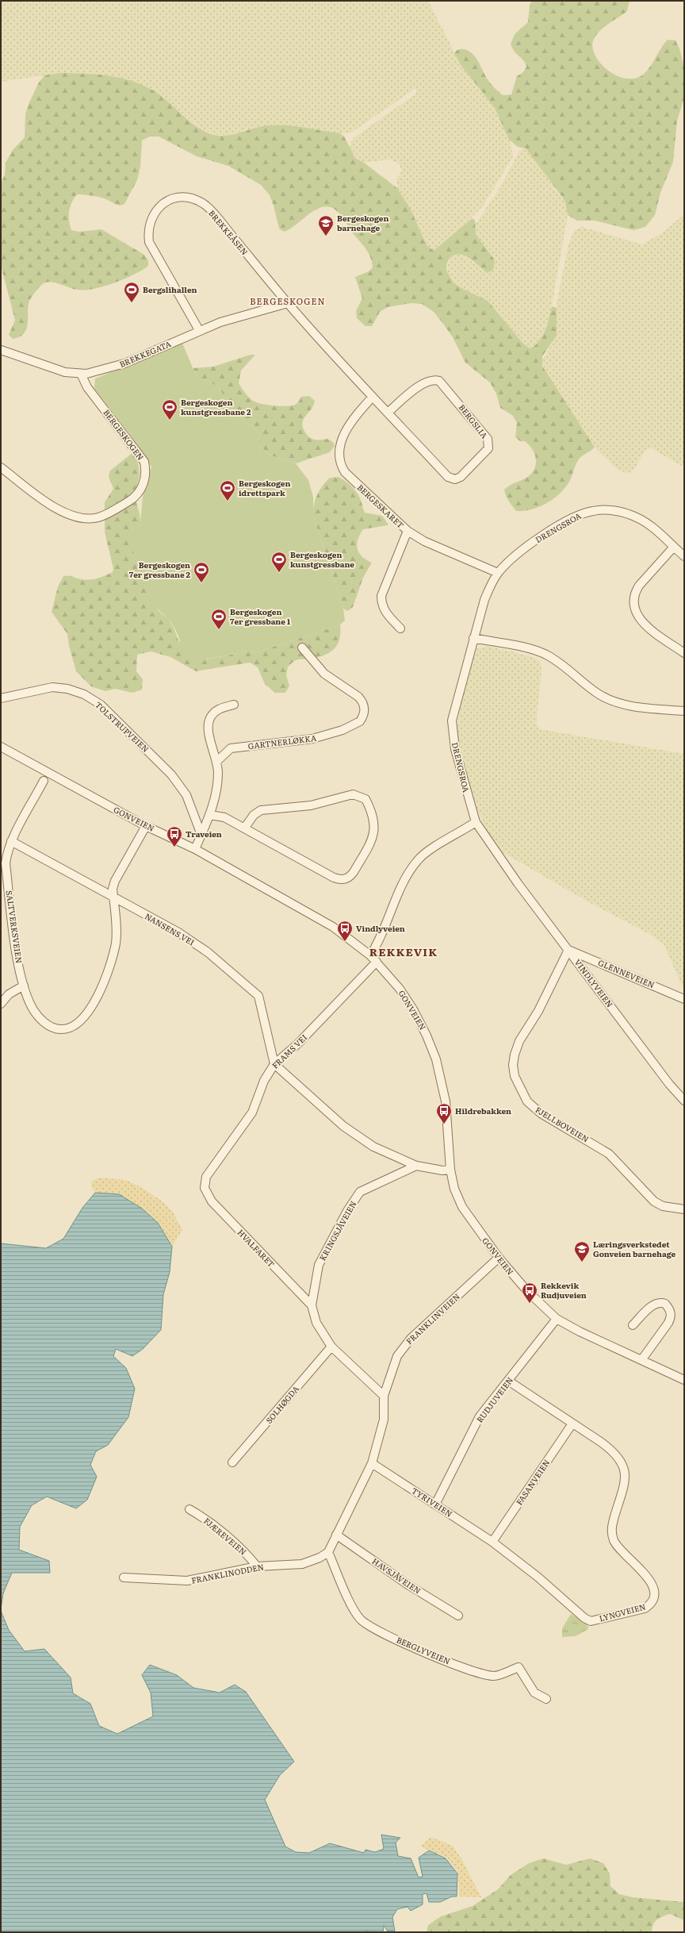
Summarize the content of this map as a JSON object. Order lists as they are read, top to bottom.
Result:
{
  "streets": {
    "street": [
      "BREKKEÅSEN",
      "BREKKEGATA",
      "BERGSLIA",
      "BERGESKOGEN",
      "BERGESKARET",
      "DRENGSROA",
      "TOLSTRUPVEIEN",
      "GARTNERLØKKA",
      "GONVEIEN",
      "SALTVERKSVEIEN",
      "NANSENS VEI",
      "GLENNEVEIEN",
      "VINDLYVEIEN",
      "FRAMS VEI",
      "FJELLBOVEIEN",
      "KRINGSJÅVEIEN",
      "HVALFARET",
      "FRANKLINVEIEN",
      "RUDJUVEIEN",
      "SOLHØGDA",
      "FASANVEIEN",
      "TYRIVEIEN",
      "FJÆREVEIEN",
      "FRANKLINODDEN",
      "HAVSJÅVEIEN",
      "LYNGVEIEN",
      "BERGLYVEIEN"
    ]
  },
  "crossings": [
    ["BREKKEÅSEN", "BREKKEGATA"],
    ["BREKKEÅSEN", "BERGSLIA"],
    ["BREKKEGATA", "BERGSLIA"],
    ["BREKKEGATA", "BERGESKOGEN"],
    ["BERGSLIA", "BERGESKARET"],
    ["BERGESKARET", "DRENGSROA"],
    ["DRENGSROA", "VINDLYVEIEN"],
    ["GONVEIEN", "FRAMS VEI"],
    ["GONVEIEN", "FRANKLINVEIEN"],
    ["GONVEIEN", "RUDJUVEIEN"],
    ["SALTVERKSVEIEN", "NANSENS VEI"],
    ["NANSENS VEI", "FRAMS VEI"],
    ["GLENNEVEIEN", "VINDLYVEIEN"],
    ["GLENNEVEIEN", "FJELLBOVEIEN"],
    ["VINDLYVEIEN", "FJELLBOVEIEN"],
    ["FRAMS VEI", "HVALFARET"],
    ["KRINGSJÅVEIEN", "HVALFARET"],
    ["KRINGSJÅVEIEN", "FRANKLINVEIEN"],
    ["KRINGSJÅVEIEN", "SOLHØGDA"],
    ["FRANKLINVEIEN", "TYRIVEIEN"],
    ["FRANKLINVEIEN", "FRANKLINODDEN"],
    ["FRANKLINVEIEN", "HAVSJÅVEIEN"],
    ["FRANKLINVEIEN", "BERGLYVEIEN"],
    ["RUDJUVEIEN", "TYRIVEIEN"],
    ["RUDJUVEIEN", "LYNGVEIEN"],
    ["FASANVEIEN", "TYRIVEIEN"],
    ["FASANVEIEN", "LYNGVEIEN"],
    ["TYRIVEIEN", "LYNGVEIEN"],
    ["FJÆREVEIEN", "FRANKLINODDEN"],
    ["FRANKLINODDEN", "BERGLYVEIEN"]
  ],
  "districts": ["BERGESKOGEN", "REKKEVIK"],
  "places": {
    "school or university": ["Bergeskogen barnehage", "Læringsverkstedet Gonveien barnehage"],
    "sports": [
      "Bergslihallen",
      "Bergeskogen kunstgressbane 2",
      "Bergeskogen idrettspark",
      "Bergeskogen kunstgressbane",
      "Bergeskogen 7er gressbane 2",
      "Bergeskogen 7er gressbane 1"
    ],
    "bus stop": [
      "Traveien",
      "Vindlyveien",
      "Hildrebakken",
      "Rekkevik Rudjuveien"
    ]
  }
}
